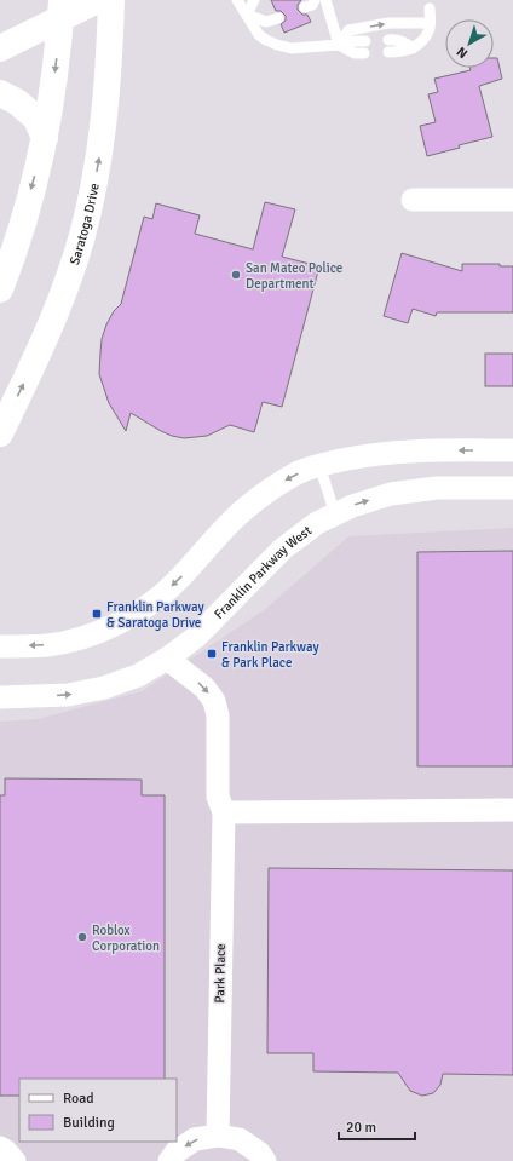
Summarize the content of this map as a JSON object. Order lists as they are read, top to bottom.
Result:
{
  "streets": {
    "main road": ["Saratoga Drive"],
    "street": ["Franklin Parkway West", "Park Place"]
  },
  "crossings": [
    ["Franklin Parkway West", "Park Place"]
  ],
  "places": {
    "other": ["San Mateo Police Department", "Roblox Corporation"],
    "transit": ["Franklin Parkway & Saratoga Drive", "Franklin Parkway & Park Place"]
  },
  "legend": ["Road", "Building"],
  "scale_bar": "20 m",
  "north": "bottom left"
}
